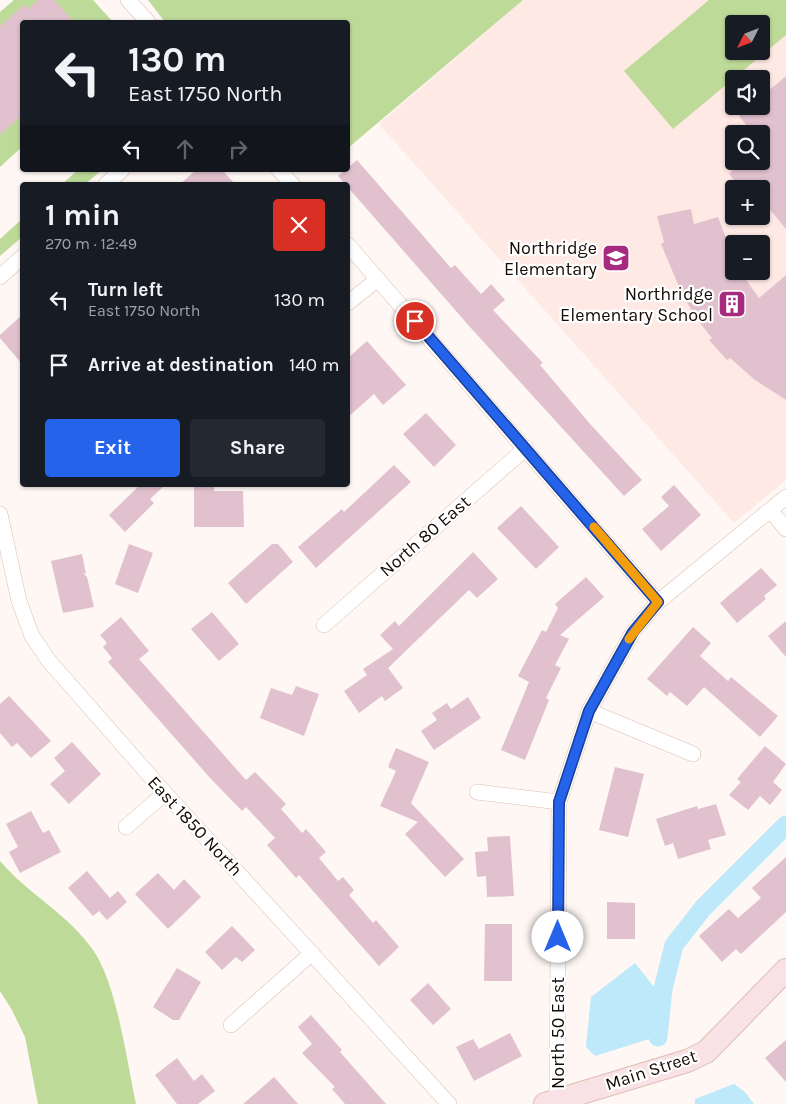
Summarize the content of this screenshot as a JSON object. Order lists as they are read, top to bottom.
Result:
{
  "streets": {
    "street": [
      "North 80 East",
      "East 1850 North",
      "North 50 East",
      "Main Street"
    ]
  },
  "crossings": [
    ["North 50 East", "Main Street"]
  ],
  "places": {
    "school or university": ["Northridge Elementary"],
    "building": ["Northridge Elementary School"]
  },
  "north": "bottom left",
  "page": {
    "map_buttons": ["+", "−"],
    "turn": ["130 m", "East 1750 North"],
    "heading": ["1 min", "270 m · 12:49"],
    "list": [
      {
        "name": "Turn left",
        "note": "East 1750 North",
        "value": "130 m"
      },
      {
        "name": "Arrive at destination",
        "value": "140 m"
      }
    ],
    "buttons": ["Exit", "Share"]
  }
}
